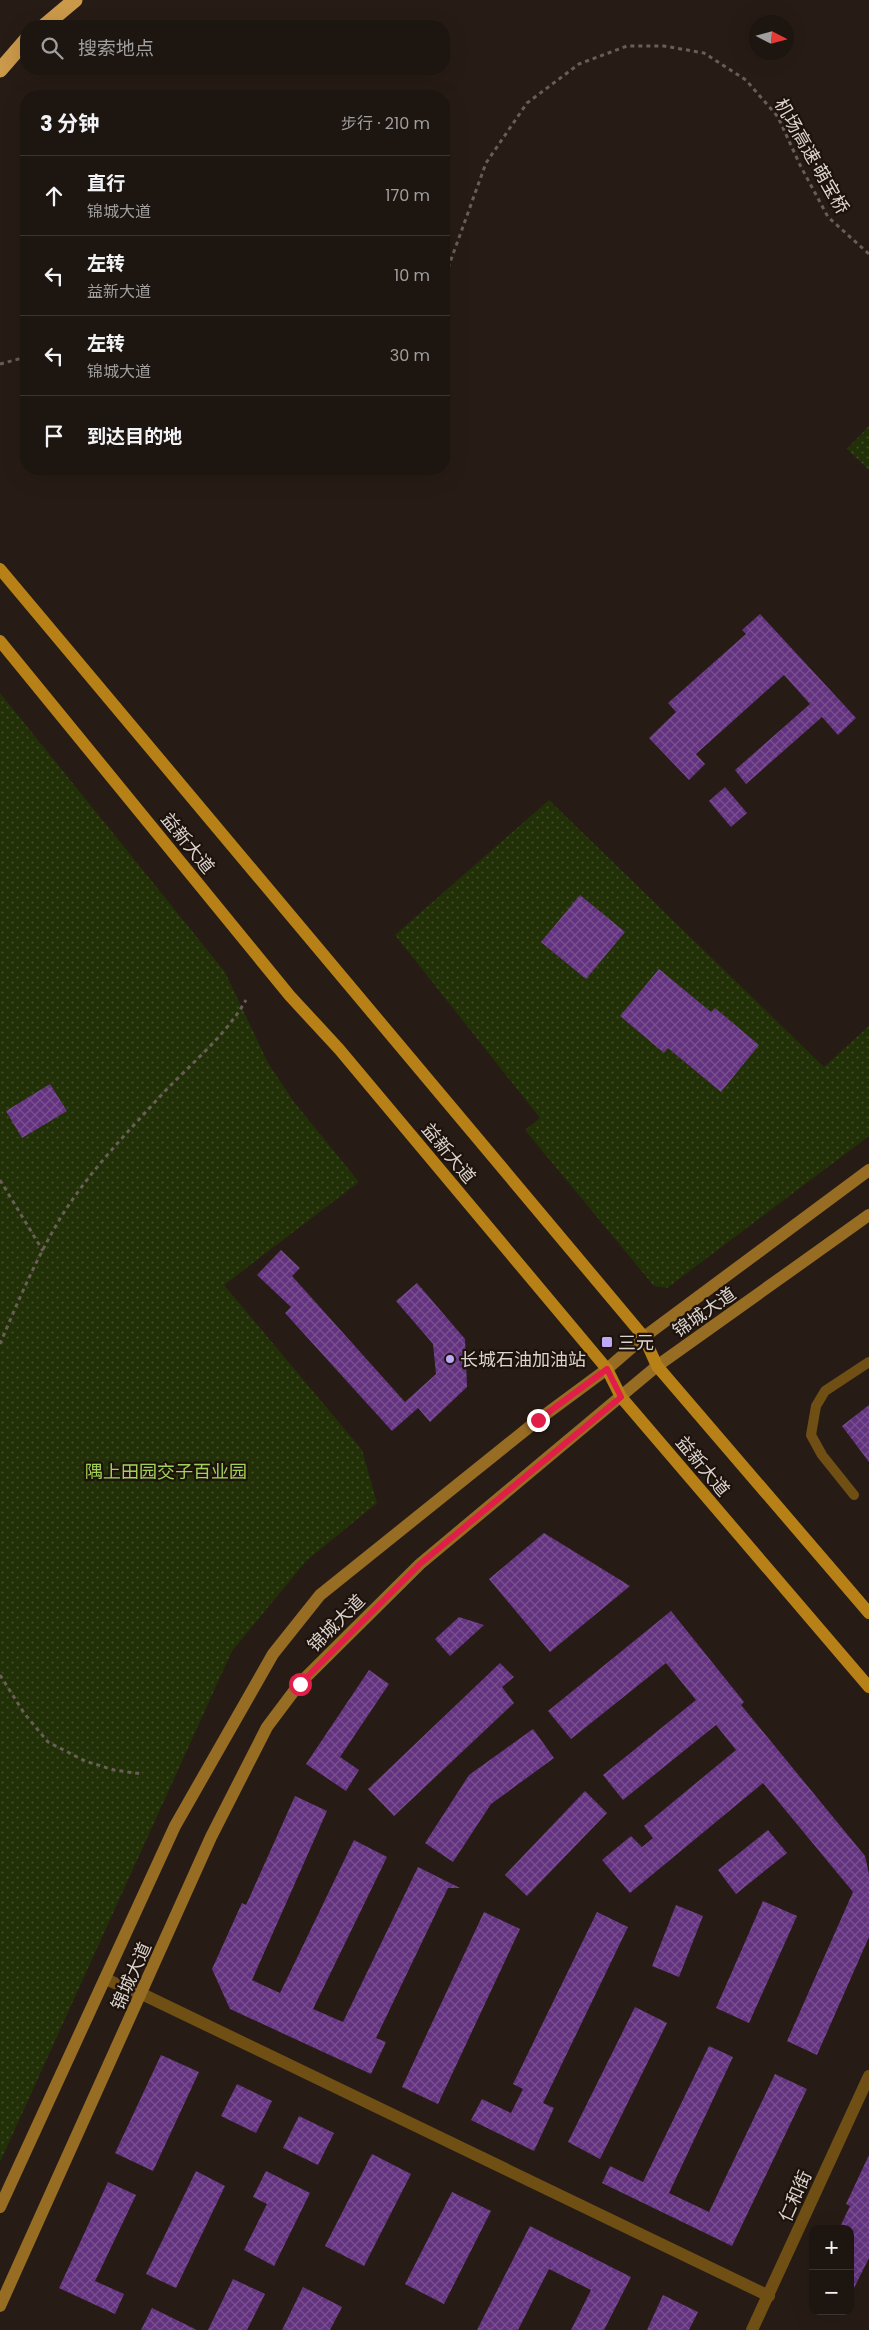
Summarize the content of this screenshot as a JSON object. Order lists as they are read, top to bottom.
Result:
{
  "streets": {
    "main road": ["益新大道", "锦城大道"],
    "street": ["仁和街"],
    "path": ["机场高速·萌宝桥"]
  },
  "crossings": [
    ["益新大道", "锦城大道"]
  ],
  "parks": ["隅上田园交子百业园"],
  "places": {
    "transit": ["三元"],
    "other": ["长城石油加油站"]
  },
  "north": "right",
  "page": {
    "search": "搜索地点",
    "heading": ["3 分钟", "步行 · 210 m"],
    "list": [
      ["直行", "锦城大道", "170 m"],
      ["左转", "益新大道", "10 m"],
      ["左转", "锦城大道", "30 m"],
      "到达目的地"
    ],
    "map_buttons": ["+", "−"]
  }
}
